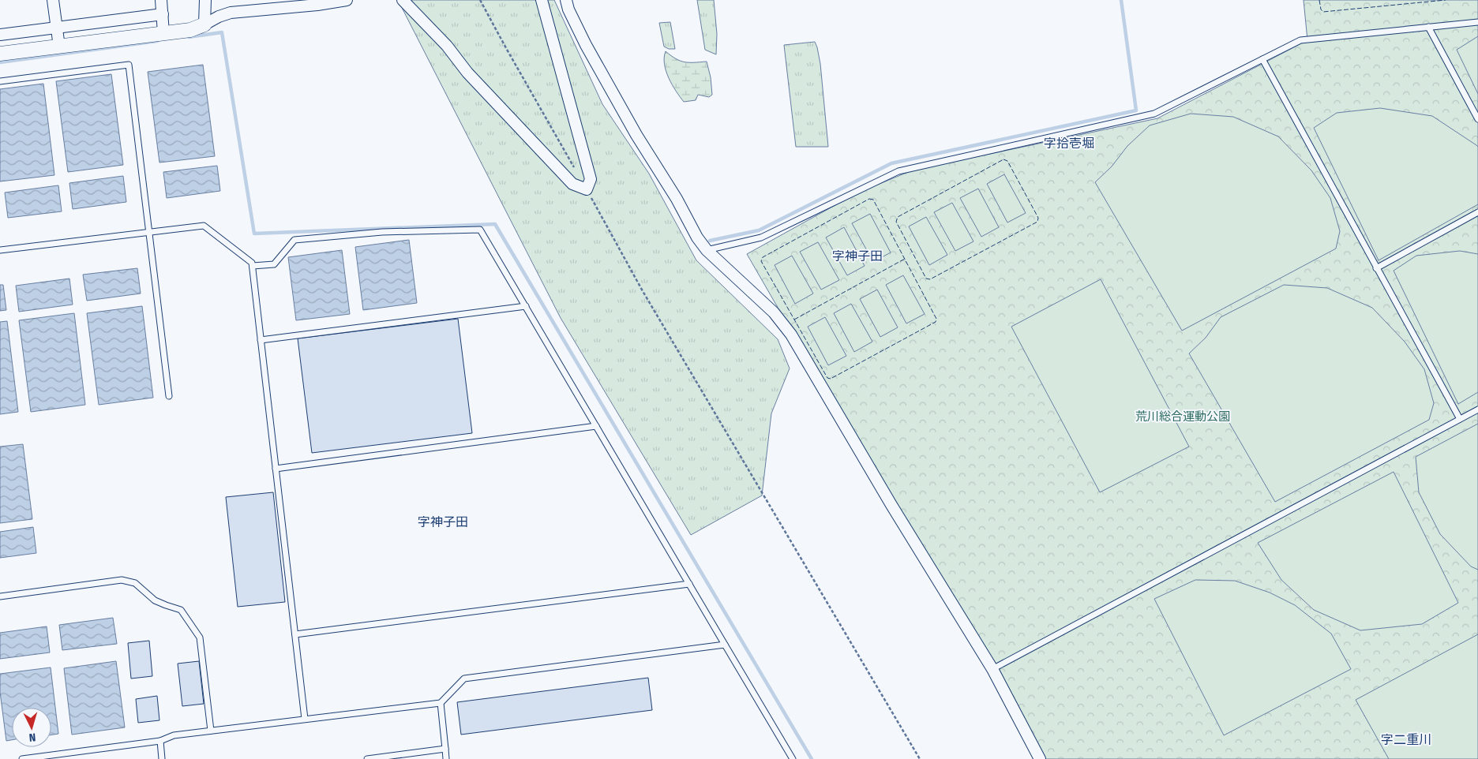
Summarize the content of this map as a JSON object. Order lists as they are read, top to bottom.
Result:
{
  "districts": [
    "字拾壱堀",
    "字神子田",
    "字神子田",
    "字二重川"
  ],
  "parks": ["荒川総合運動公園"],
  "north": "bottom"
}
